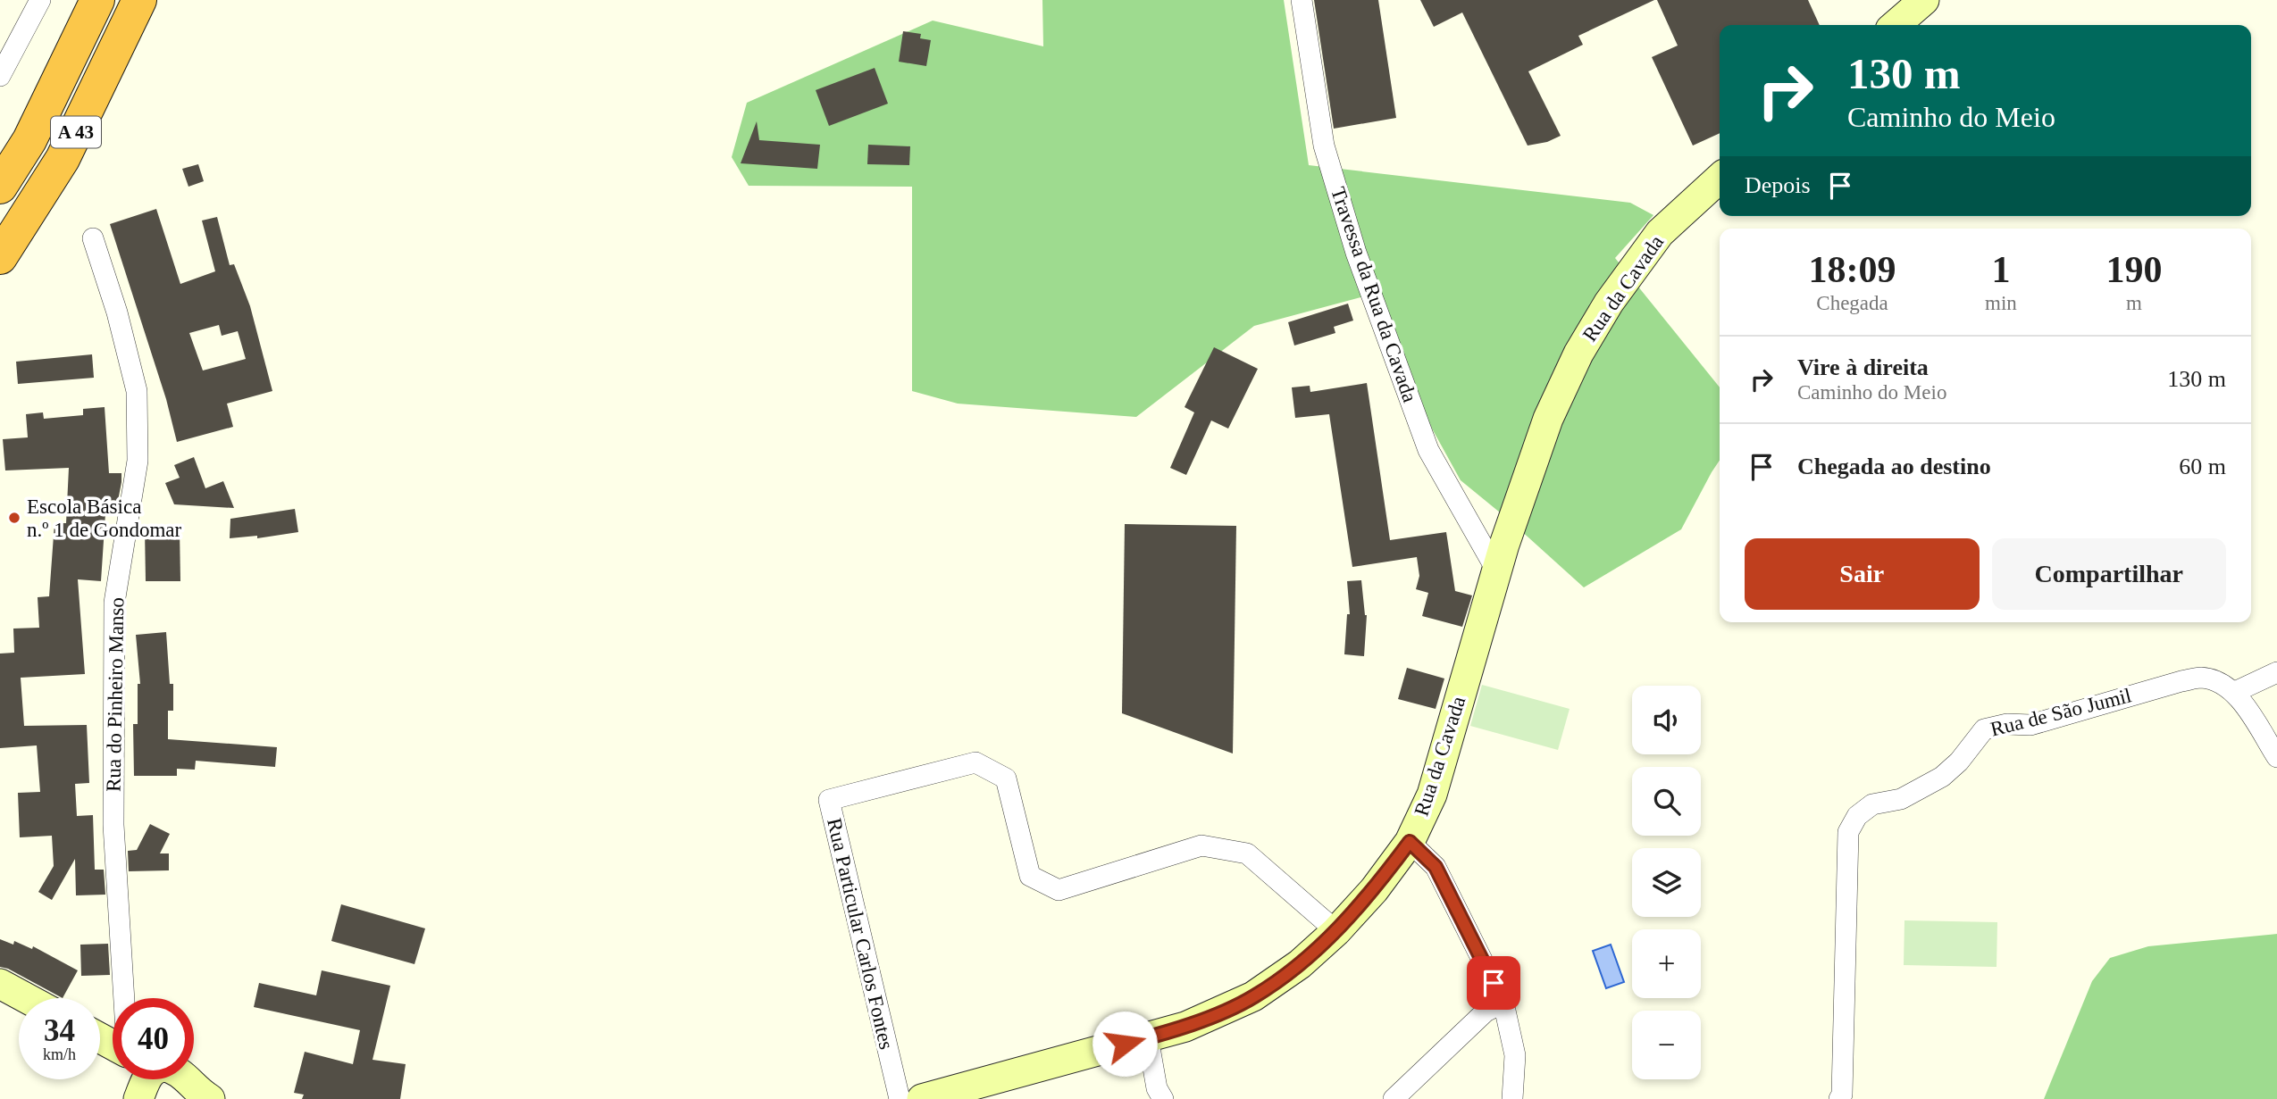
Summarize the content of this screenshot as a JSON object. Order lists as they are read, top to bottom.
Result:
{
  "streets": {
    "highway": ["A 43"],
    "street": [
      "Rua da Cavada",
      "Travessa da Rua da Cavada",
      "Rua do Pinheiro Manso",
      "Rua de São Jumil",
      "Rua Particular Carlos Fontes"
    ]
  },
  "crossings": [
    ["Rua da Cavada", "Travessa da Rua da Cavada"],
    ["Rua da Cavada", "Rua Particular Carlos Fontes"]
  ],
  "places": ["Escola Básica n.º 1 de Gondomar"],
  "page": {
    "turn": ["130 m", "Caminho do Meio"],
    "then": "Depois",
    "eta": [
      "18:09",
      "Chegada",
      "1",
      "min",
      "190",
      "m"
    ],
    "list": [
      {
        "name": "Vire à direita",
        "note": "Caminho do Meio",
        "value": "130 m"
      },
      {
        "name": "Chegada ao destino",
        "value": "60 m"
      }
    ],
    "buttons": ["Sair", "Compartilhar"],
    "map_buttons": ["+", "−"],
    "speed": "34 km/h",
    "limit": "40"
  }
}
